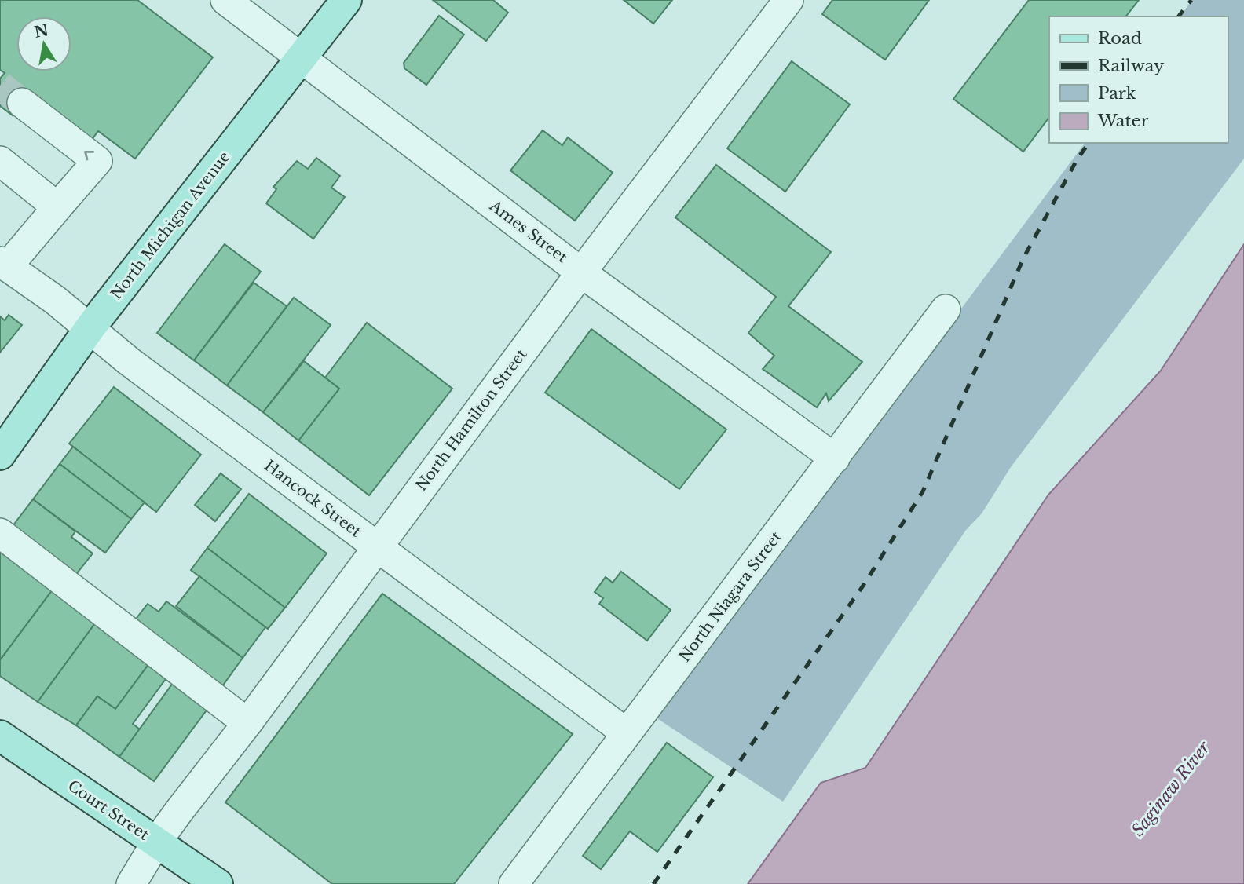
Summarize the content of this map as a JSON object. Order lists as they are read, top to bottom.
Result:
{
  "streets": {
    "main road": ["North Michigan Avenue", "Court Street"],
    "street": [
      "Ames Street",
      "North Hamilton Street",
      "Hancock Street",
      "North Niagara Street"
    ]
  },
  "crossings": [
    ["North Michigan Avenue", "Ames Street"],
    ["North Michigan Avenue", "Hancock Street"],
    ["Ames Street", "North Hamilton Street"],
    ["Ames Street", "North Niagara Street"],
    ["North Hamilton Street", "Hancock Street"],
    ["North Hamilton Street", "Court Street"],
    ["Hancock Street", "North Niagara Street"]
  ],
  "water": ["Saginaw River"],
  "legend": [
    "Road",
    "Railway",
    "Park",
    "Water"
  ],
  "north": "top"
}
